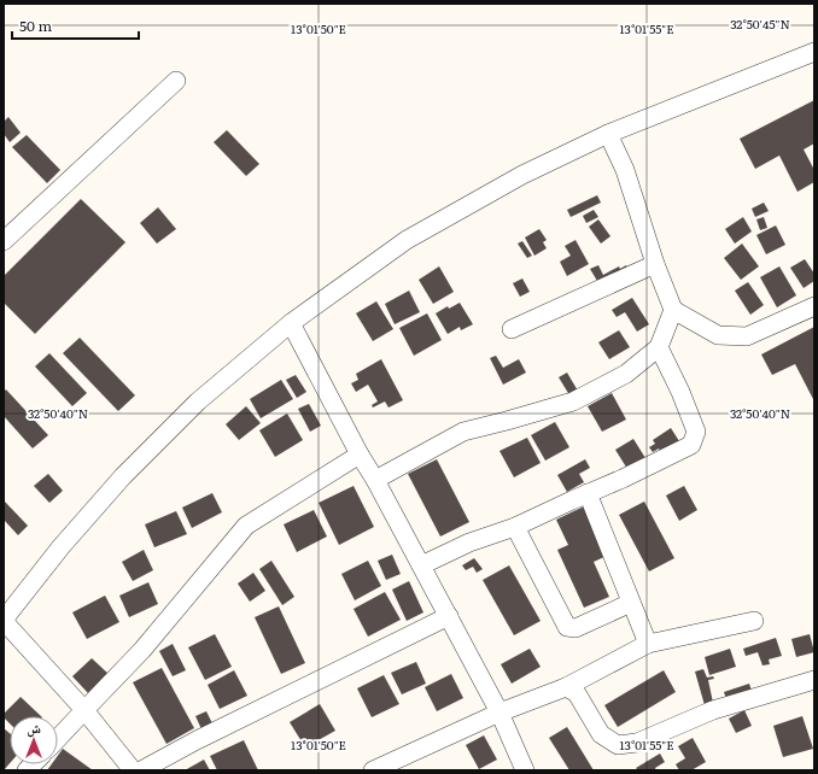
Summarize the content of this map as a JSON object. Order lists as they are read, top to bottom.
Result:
{
  "scale_bar": "50 m",
  "north": "top",
  "coordinates": [
    "32°50'45\"N",
    "13°01'50\"E",
    "13°01'55\"E",
    "32°50'40\"N"
  ]
}
